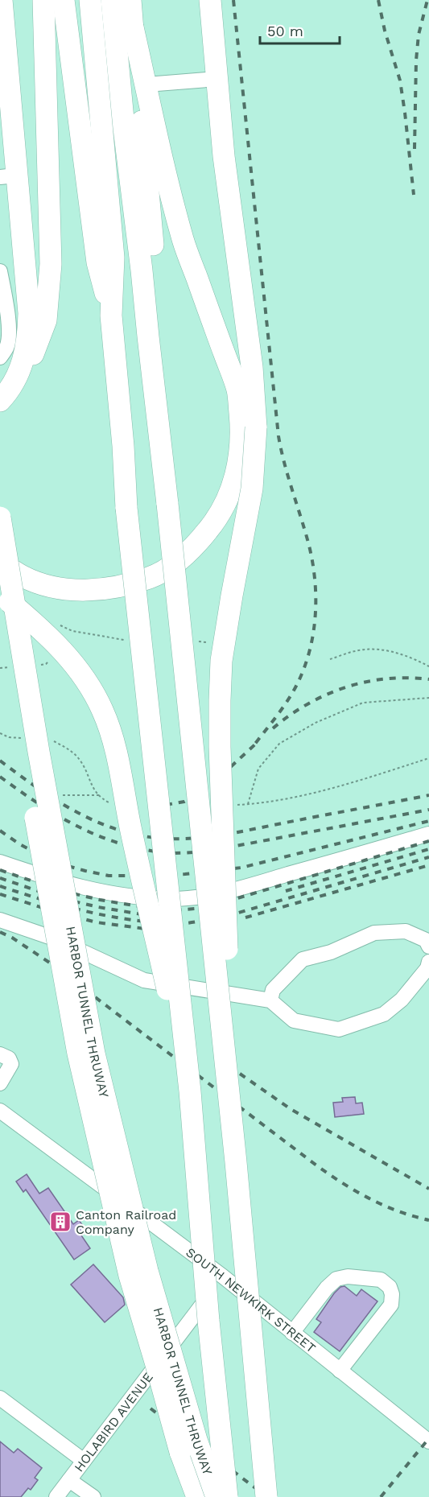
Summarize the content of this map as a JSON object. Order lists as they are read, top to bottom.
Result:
{
  "streets": {
    "highway": ["HARBOR TUNNEL THRUWAY"],
    "street": ["SOUTH NEWKIRK STREET", "HOLABIRD AVENUE"]
  },
  "crossings": [
    ["SOUTH NEWKIRK STREET", "HOLABIRD AVENUE"]
  ],
  "places": {
    "building": ["Canton Railroad Company"]
  },
  "scale_bar": "50 m"
}
